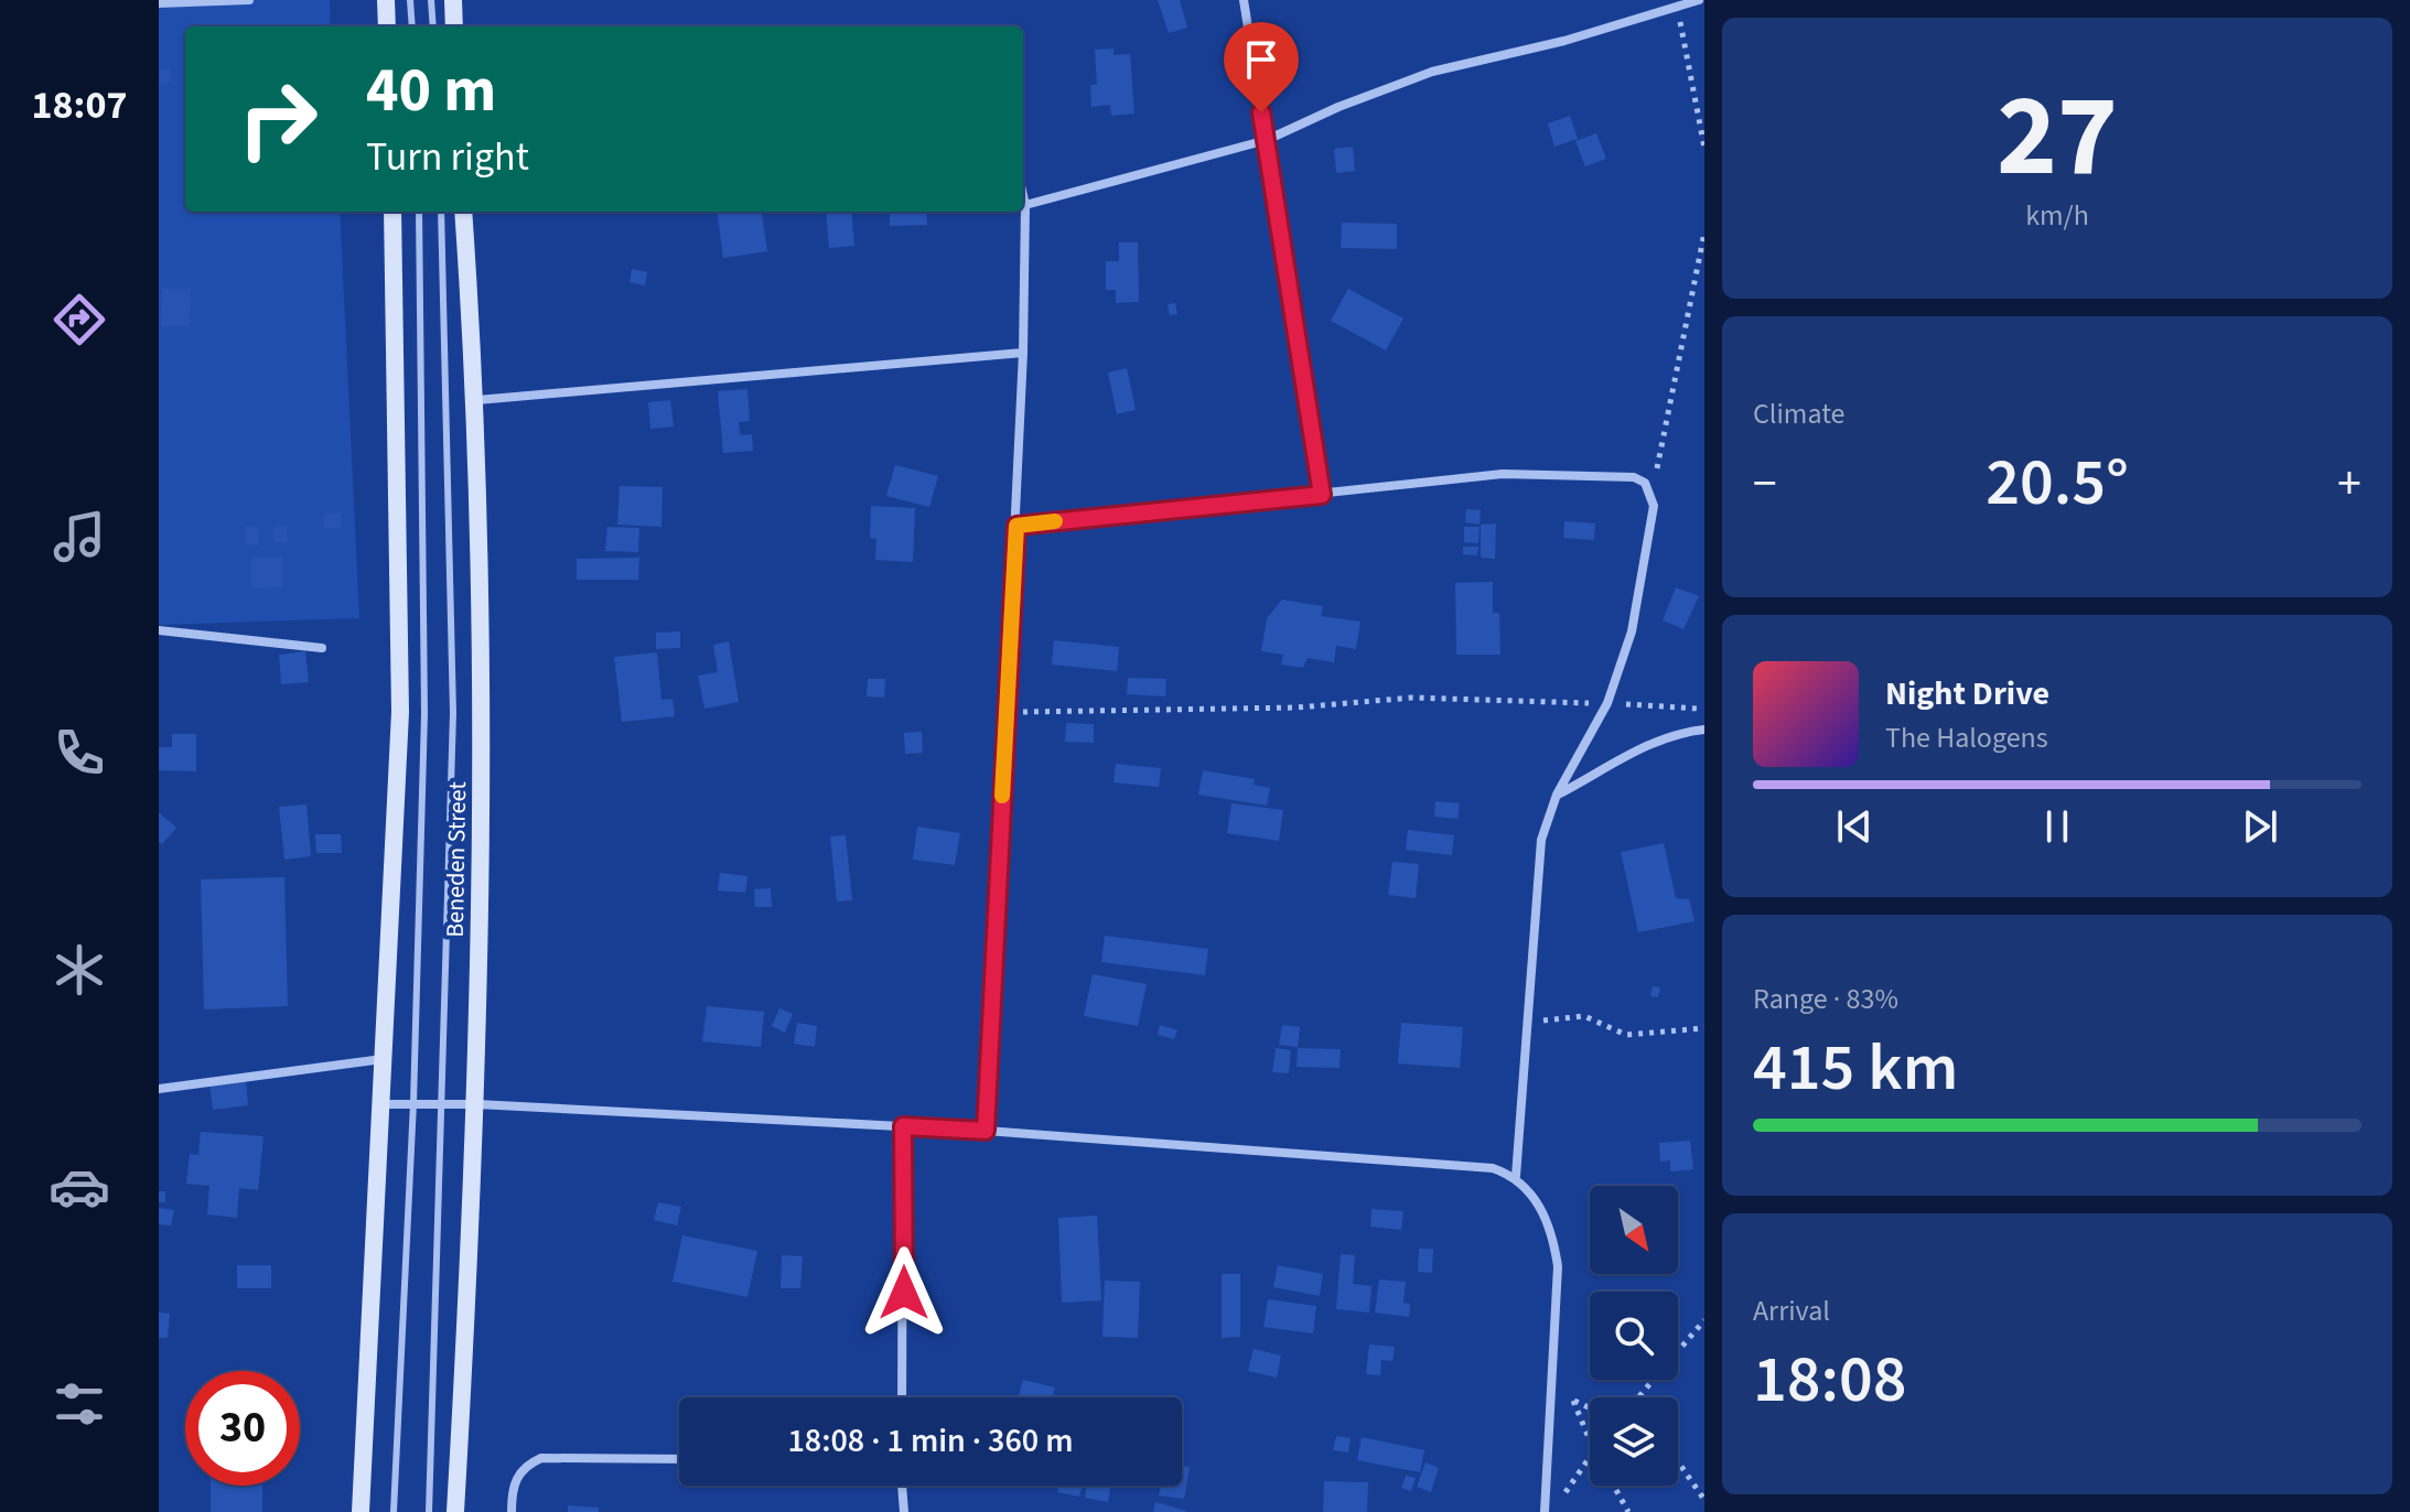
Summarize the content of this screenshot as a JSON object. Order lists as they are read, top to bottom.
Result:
{
  "streets": {
    "main road": ["Beneden Street"]
  },
  "north": "bottom right",
  "page": {
    "tabs": "18:07",
    "tile": [
      ["27", "km/h"],
      "Climate",
      ["Range · 83%", "415 km"],
      ["Arrival", "18:08"]
    ],
    "turn": ["40 m", "Turn right"],
    "heat": ["−", "20.5°", "+"],
    "song": ["Night Drive", "The Halogens"],
    "limit": "30",
    "trip": "18:08 · 1 min · 360 m"
  }
}
